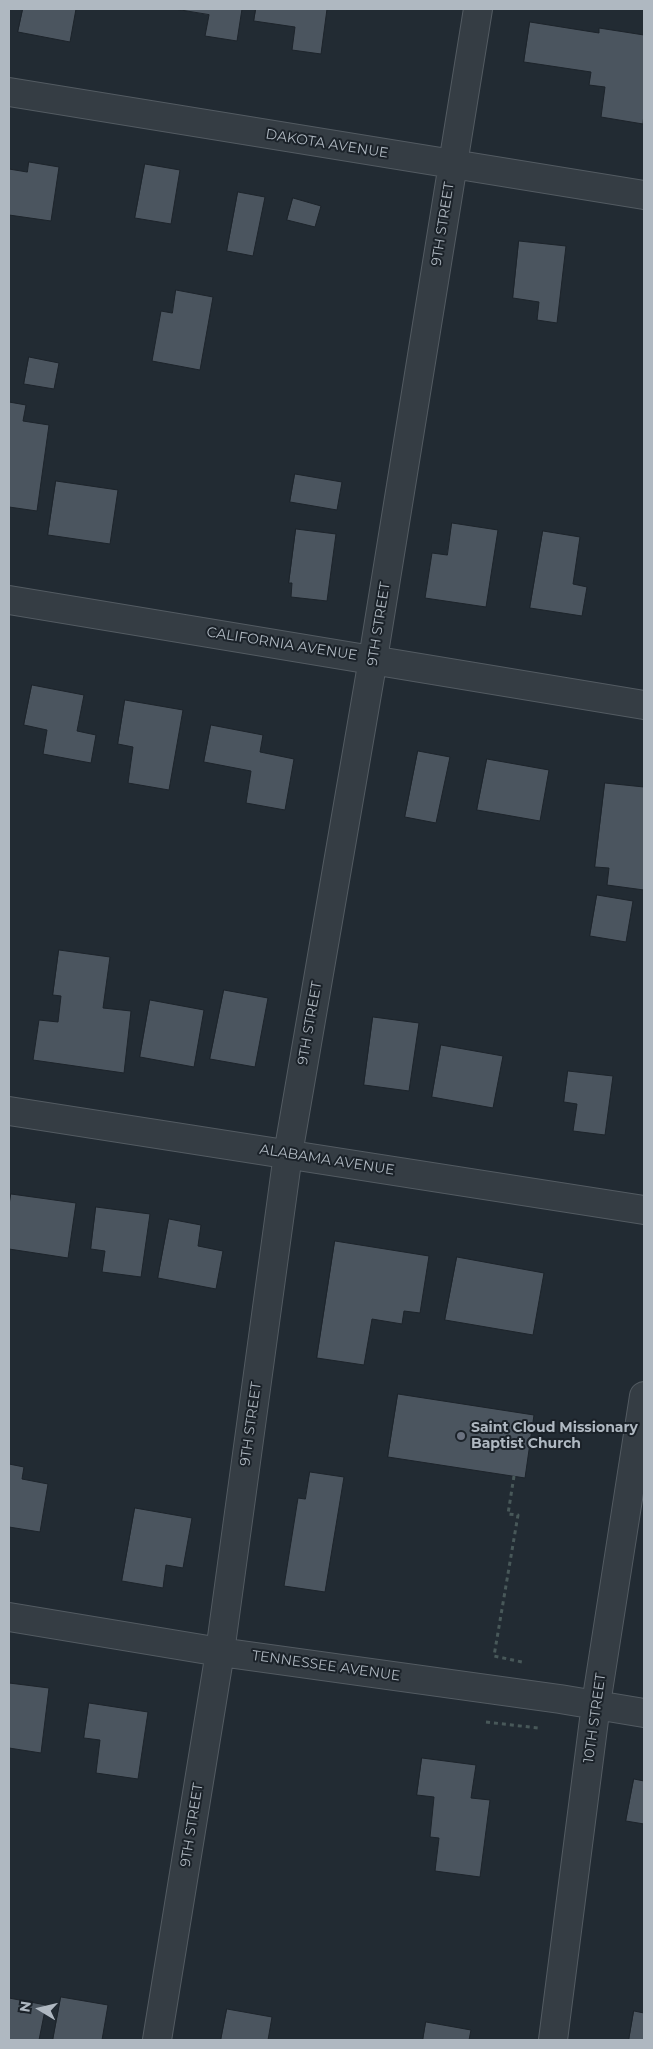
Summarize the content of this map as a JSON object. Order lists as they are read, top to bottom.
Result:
{
  "streets": {
    "street": [
      "DAKOTA AVENUE",
      "9TH STREET",
      "CALIFORNIA AVENUE",
      "ALABAMA AVENUE",
      "TENNESSEE AVENUE",
      "10TH STREET"
    ]
  },
  "crossings": [
    ["DAKOTA AVENUE", "9TH STREET"],
    ["9TH STREET", "CALIFORNIA AVENUE"],
    ["9TH STREET", "ALABAMA AVENUE"],
    ["9TH STREET", "TENNESSEE AVENUE"],
    ["TENNESSEE AVENUE", "10TH STREET"]
  ],
  "places": ["Saint Cloud Missionary Baptist Church"],
  "north": "left"
}
